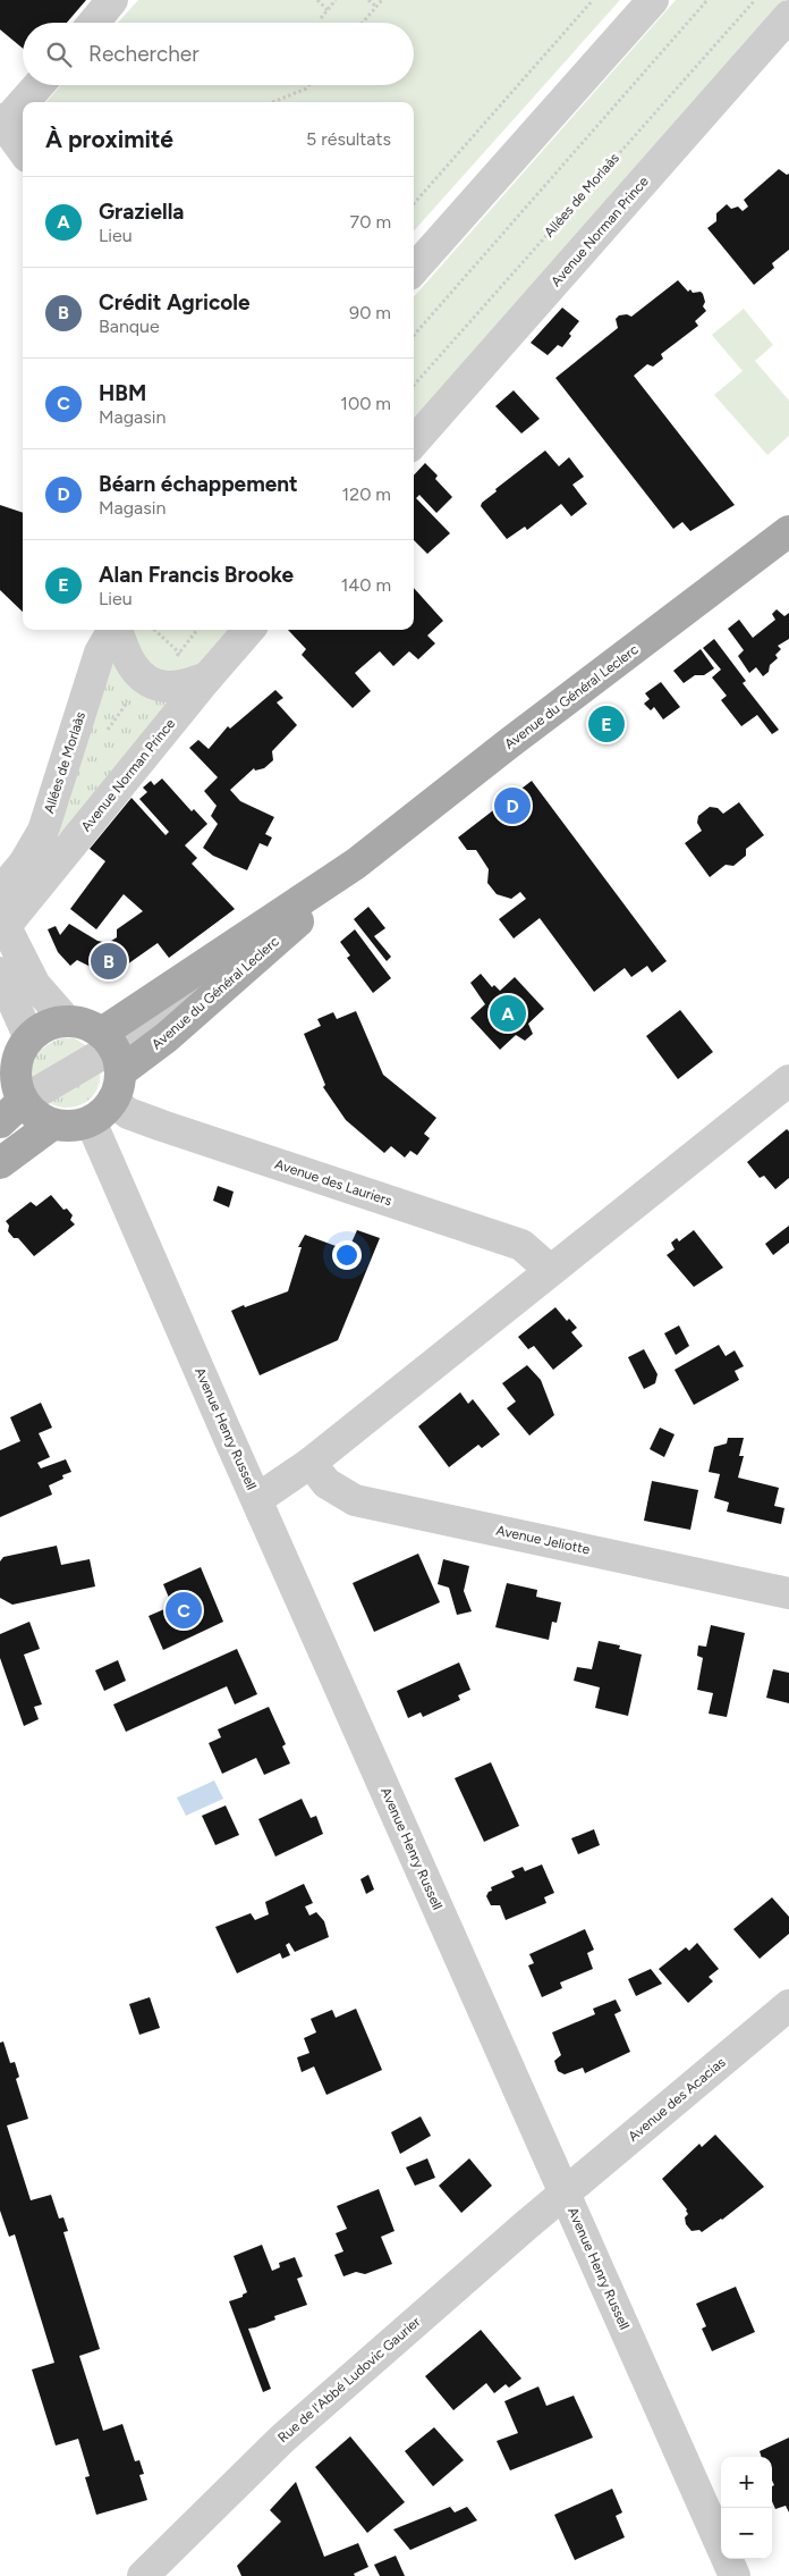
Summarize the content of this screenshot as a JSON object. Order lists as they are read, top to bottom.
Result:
{
  "streets": {
    "main road": ["Avenue du Général Leclerc"],
    "street": [
      "Allées de Morlaàs",
      "Avenue Norman Prince",
      "Avenue des Lauriers",
      "Avenue Henry Russell",
      "Avenue Jeliotte",
      "Avenue des Acacias",
      "Rue de l'Abbé Ludovic Gaurier"
    ]
  },
  "crossings": [
    ["Allées de Morlaàs", "Avenue Norman Prince"],
    ["Avenue des Lauriers", "Avenue Henry Russell"],
    ["Avenue Henry Russell", "Avenue des Acacias"],
    ["Avenue Henry Russell", "Rue de l'Abbé Ludovic Gaurier"],
    ["Avenue des Acacias", "Rue de l'Abbé Ludovic Gaurier"]
  ],
  "page": {
    "search": "Rechercher",
    "heading": ["À proximité", "5 résultats"],
    "list": [
      {
        "mark": "A",
        "name": "Graziella",
        "note": "Lieu",
        "value": "70 m"
      },
      {
        "mark": "B",
        "name": "Crédit Agricole",
        "note": "Banque",
        "value": "90 m"
      },
      {
        "mark": "C",
        "name": "HBM",
        "note": "Magasin",
        "value": "100 m"
      },
      {
        "mark": "D",
        "name": "Béarn échappement",
        "note": "Magasin",
        "value": "120 m"
      },
      {
        "mark": "E",
        "name": "Alan Francis Brooke",
        "note": "Lieu",
        "value": "140 m"
      }
    ],
    "pins": [
      "E",
      "D",
      "B",
      "A",
      "C"
    ],
    "map_buttons": ["+", "−"]
  }
}
